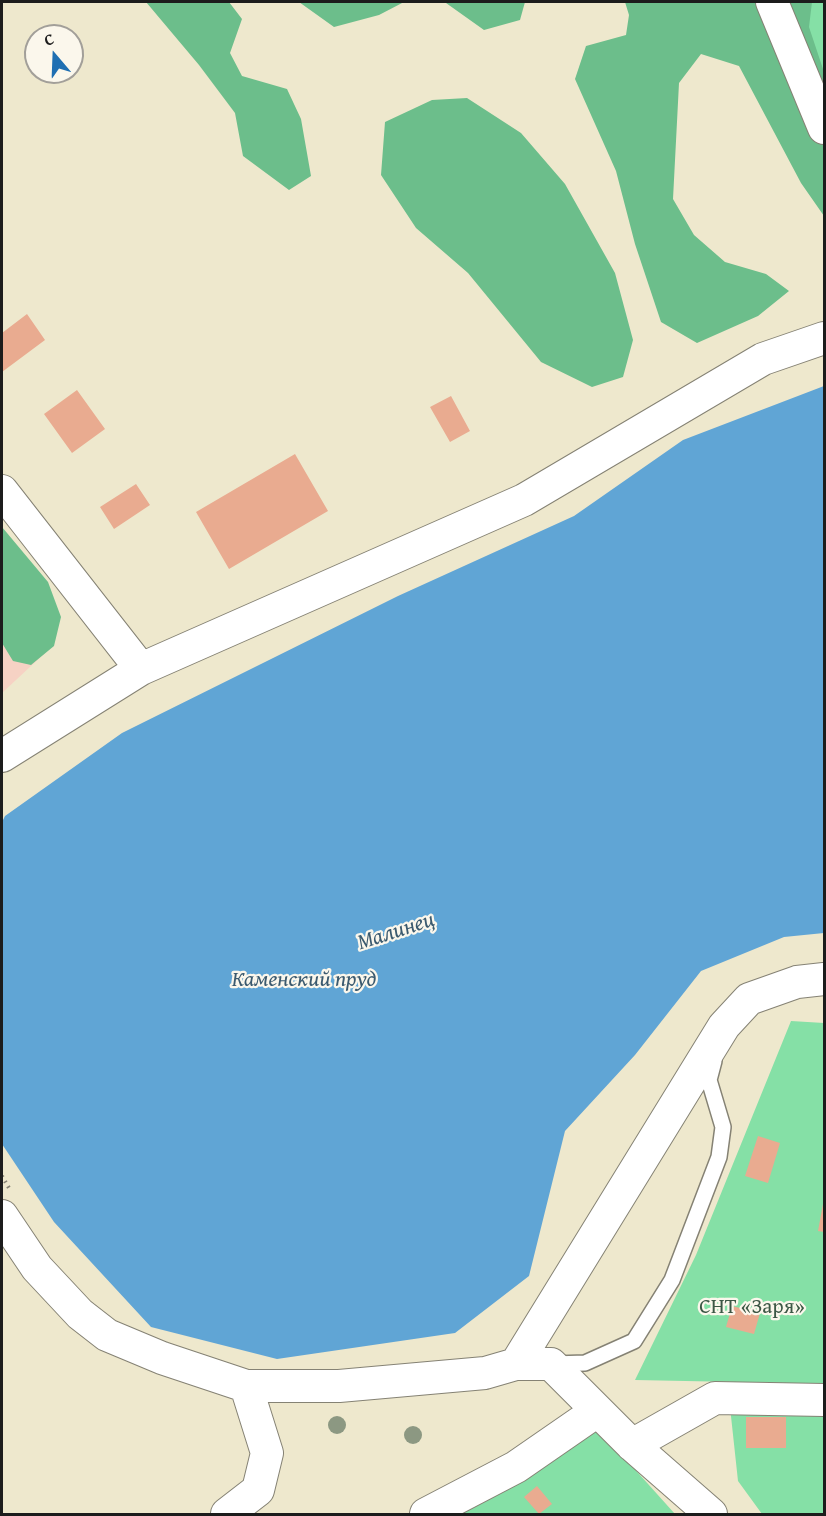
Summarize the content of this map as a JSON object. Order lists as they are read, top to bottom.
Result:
{
  "water": ["Малинец", "Каменский пруд"],
  "parks": ["СНТ «Заря»"],
  "north": "top"
}
